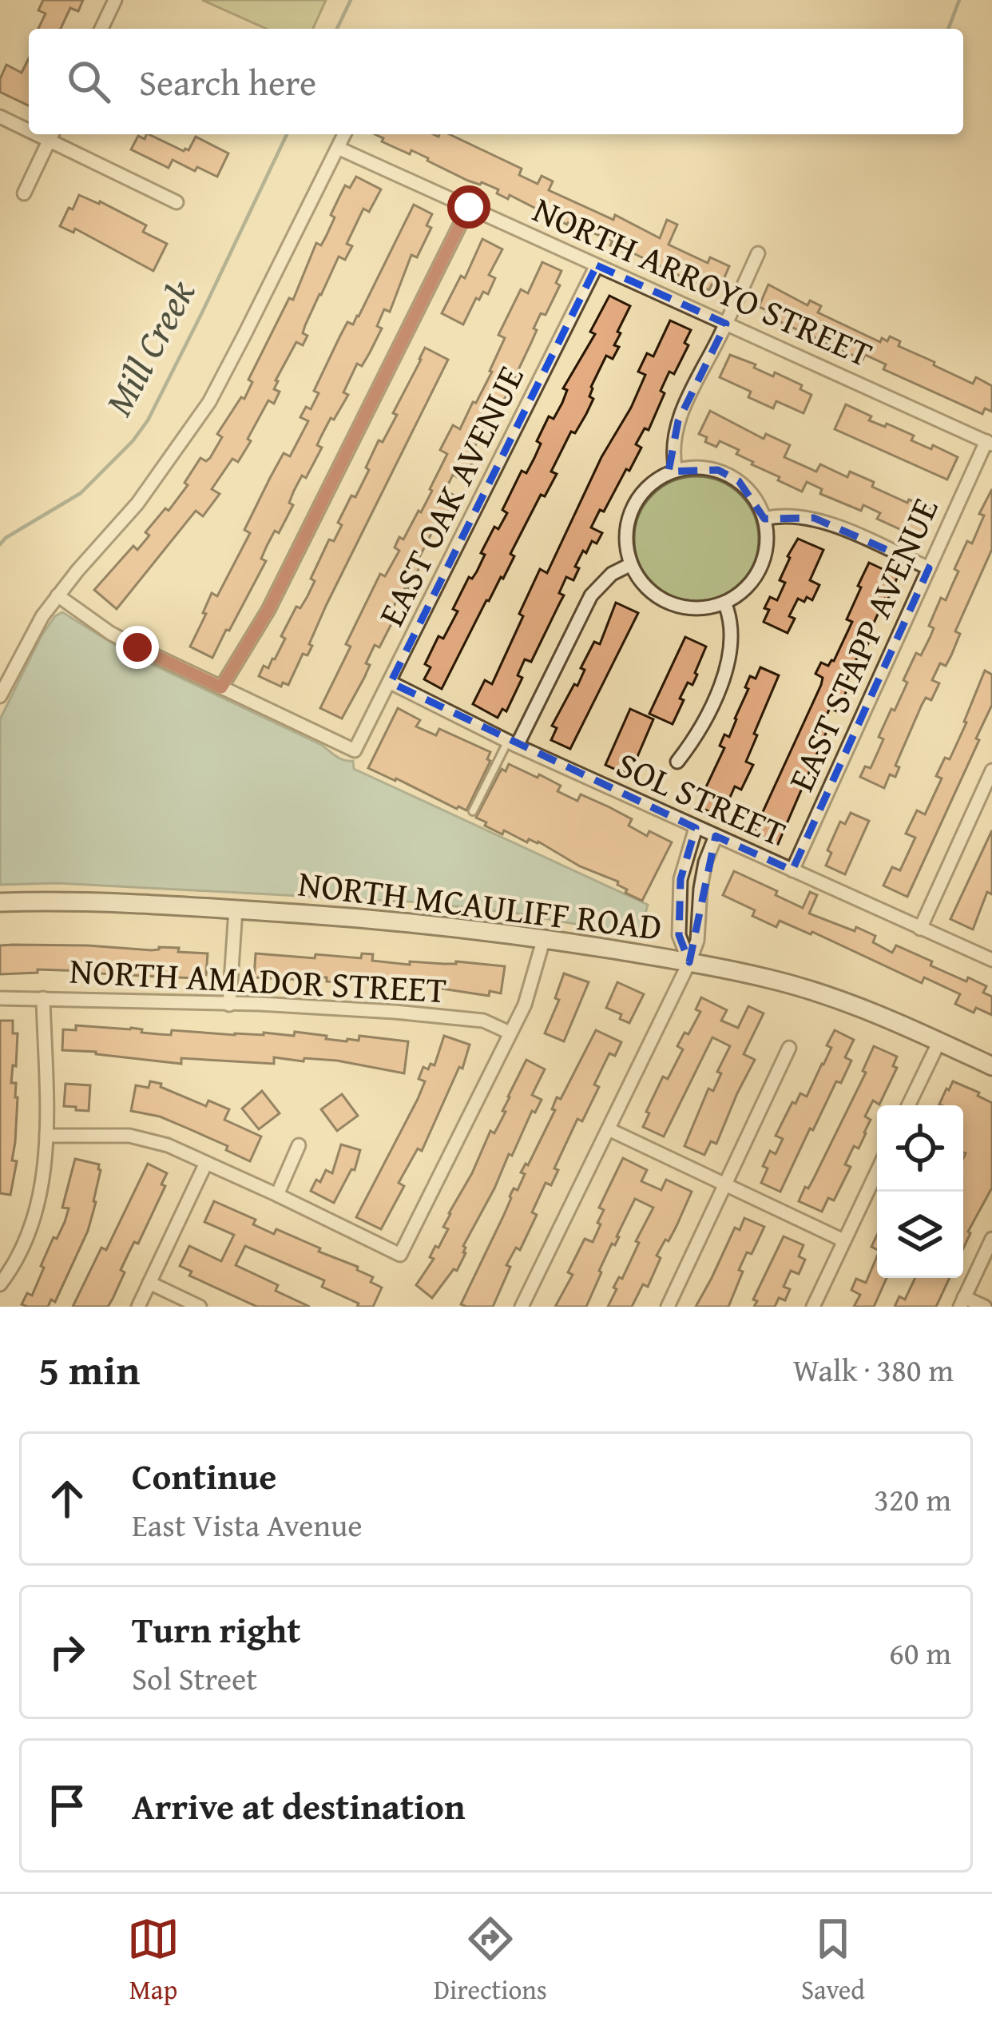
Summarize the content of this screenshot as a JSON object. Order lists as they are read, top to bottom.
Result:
{
  "streets": {
    "street": [
      "NORTH ARROYO STREET",
      "EAST OAK AVENUE",
      "EAST STAPP AVENUE",
      "SOL STREET",
      "NORTH MCAULIFF ROAD",
      "NORTH AMADOR STREET"
    ]
  },
  "crossings": [
    ["NORTH ARROYO STREET", "EAST OAK AVENUE"],
    ["NORTH ARROYO STREET", "EAST STAPP AVENUE"],
    ["EAST OAK AVENUE", "SOL STREET"],
    ["EAST STAPP AVENUE", "SOL STREET"]
  ],
  "water": ["Mill Creek"],
  "page": {
    "search": "Search here",
    "heading": ["5 min", "Walk · 380 m"],
    "list": [
      ["Continue", "East Vista Avenue", "320 m"],
      ["Turn right", "Sol Street", "60 m"],
      "Arrive at destination"
    ],
    "nav": ["Map", "Directions", "Saved"]
  }
}
